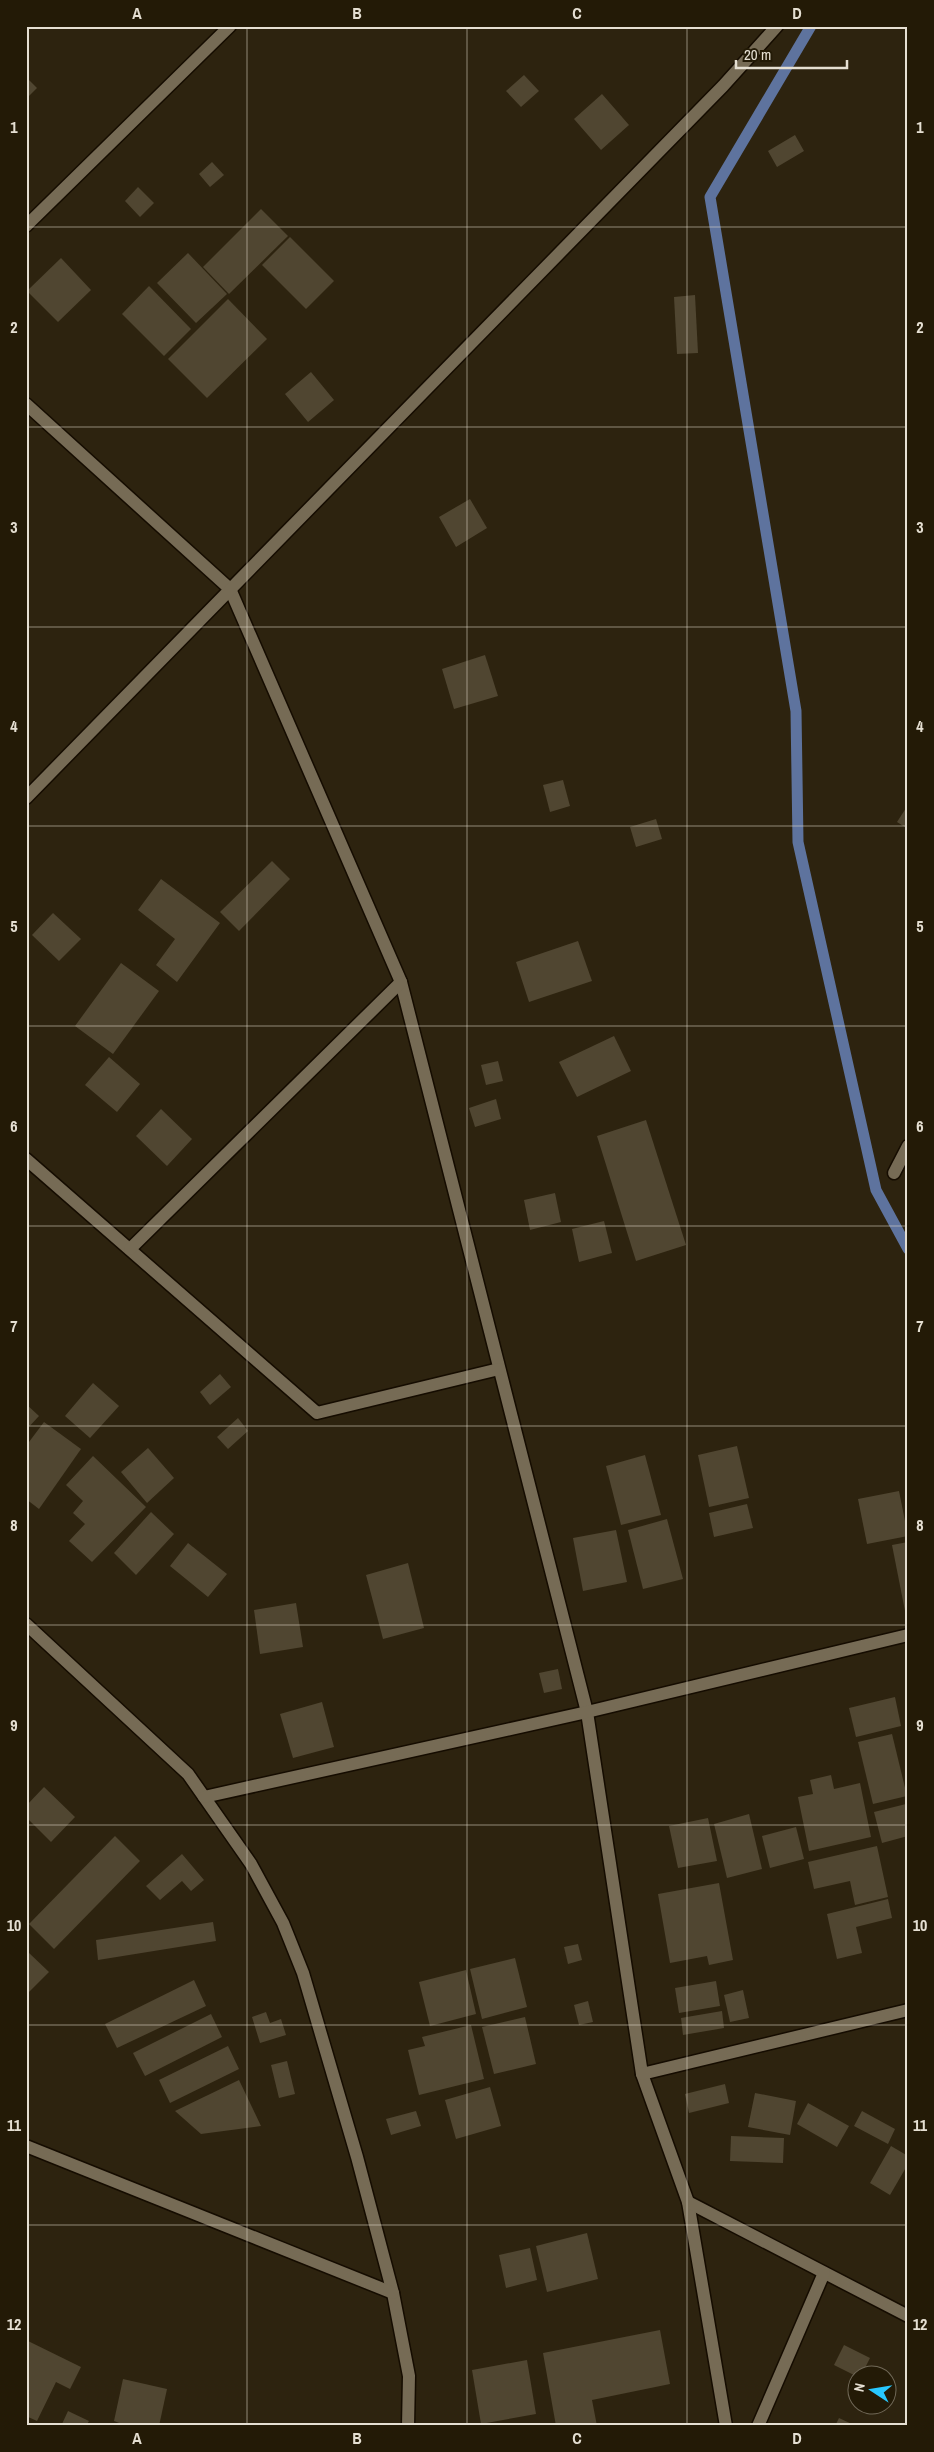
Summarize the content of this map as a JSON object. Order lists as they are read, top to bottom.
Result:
{
  "scale_bar": "20 m",
  "north": "left",
  "grid": {
    "columns": [
      "A",
      "B",
      "C",
      "D"
    ],
    "rows": [
      "1",
      "2",
      "3",
      "4",
      "5",
      "6",
      "7",
      "8",
      "9",
      "10",
      "11",
      "12"
    ]
  }
}
